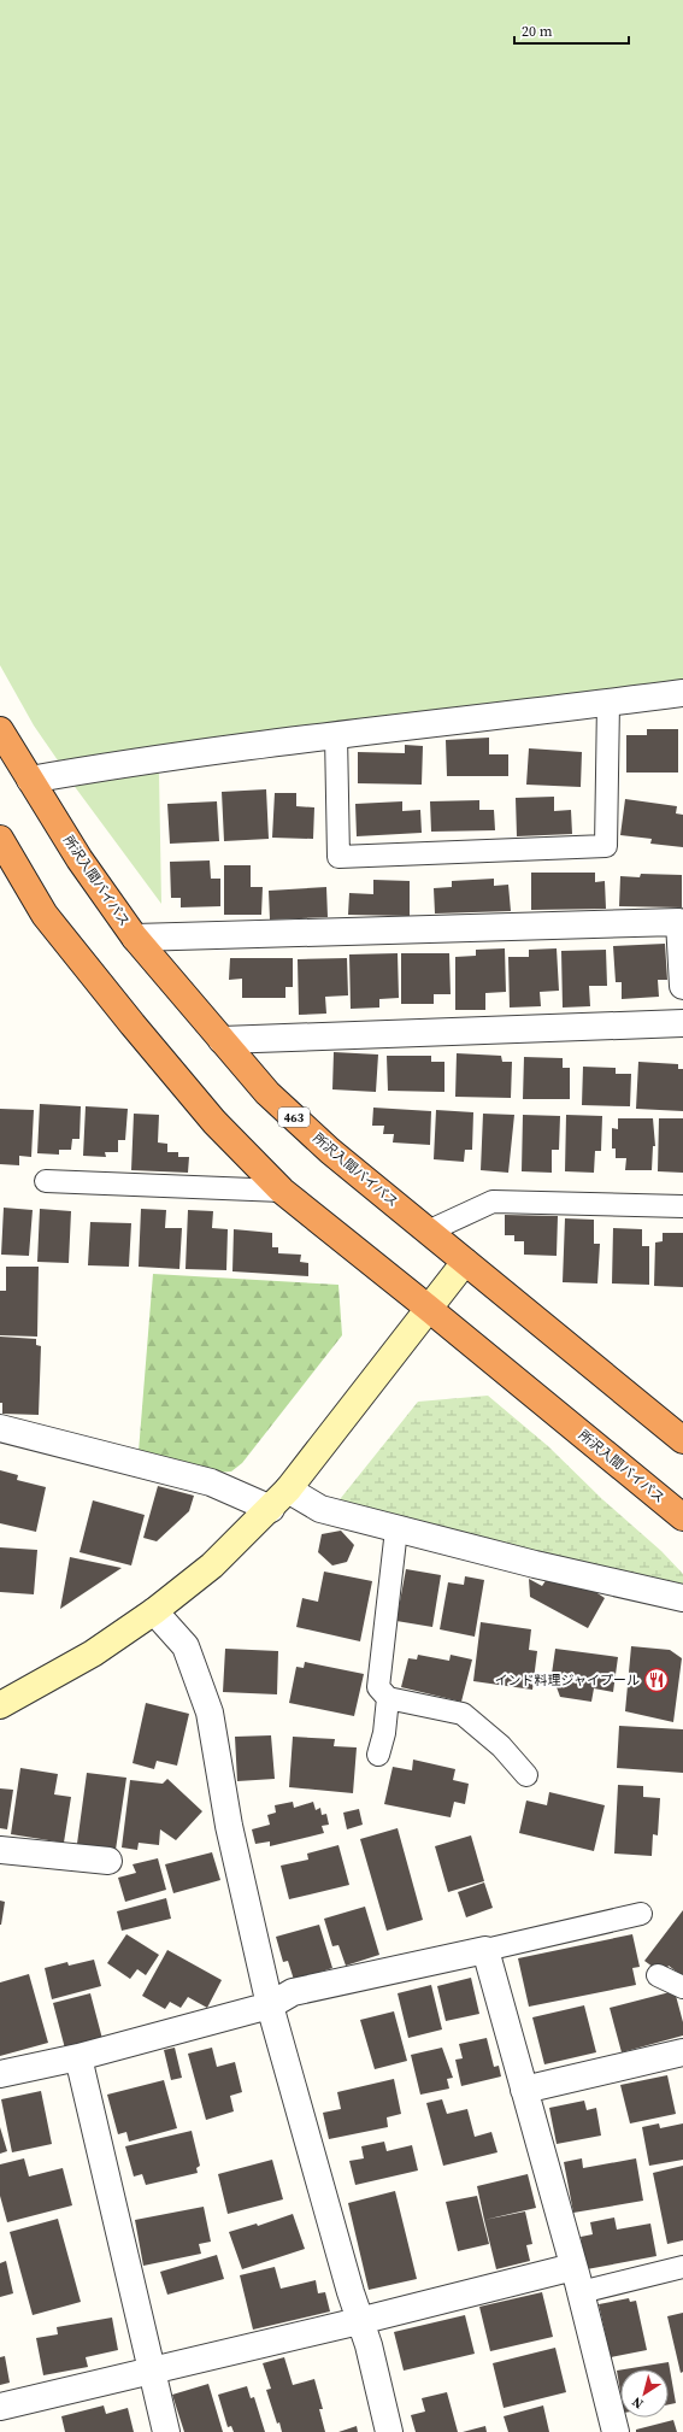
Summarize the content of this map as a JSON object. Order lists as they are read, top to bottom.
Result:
{
  "streets": {
    "highway": ["所沢入間バイパス", "463"]
  },
  "places": {
    "restaurant": ["インド料理ジャイプール"]
  },
  "scale_bar": "20 m",
  "north": "bottom left"
}
